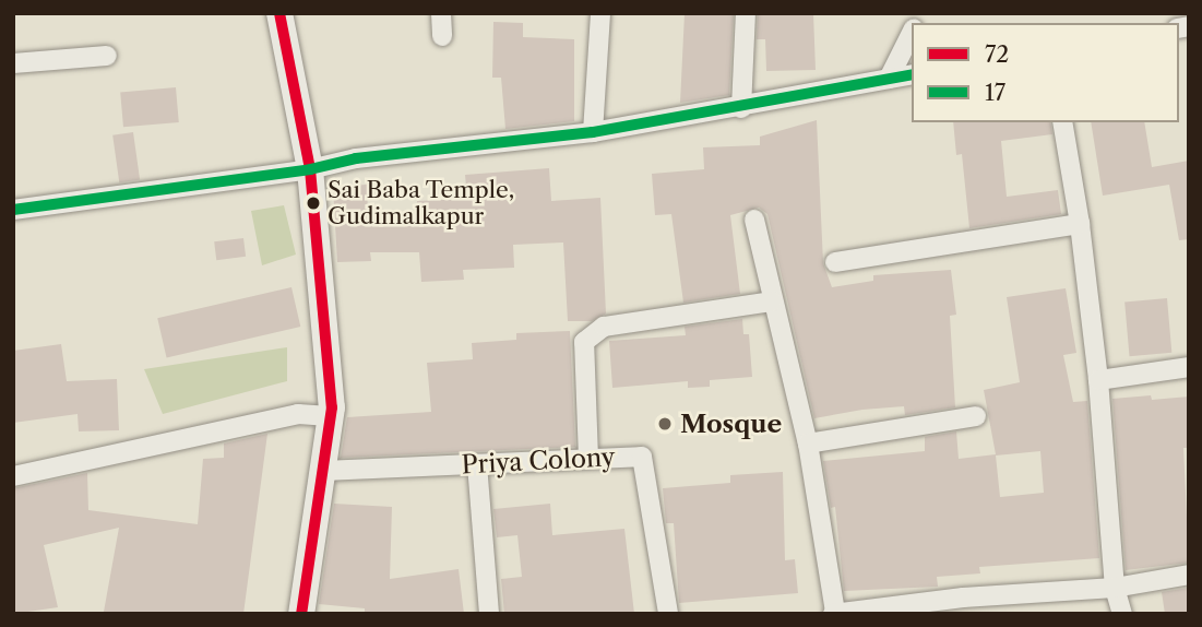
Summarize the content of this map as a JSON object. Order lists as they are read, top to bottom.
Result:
{
  "streets": {
    "street": ["Priya Colony"]
  },
  "places": ["Sai Baba Temple, Gudimalkapur", "Mosque"],
  "lines": ["transit line 72", "transit line 17"],
  "legend": ["72", "17"]
}
